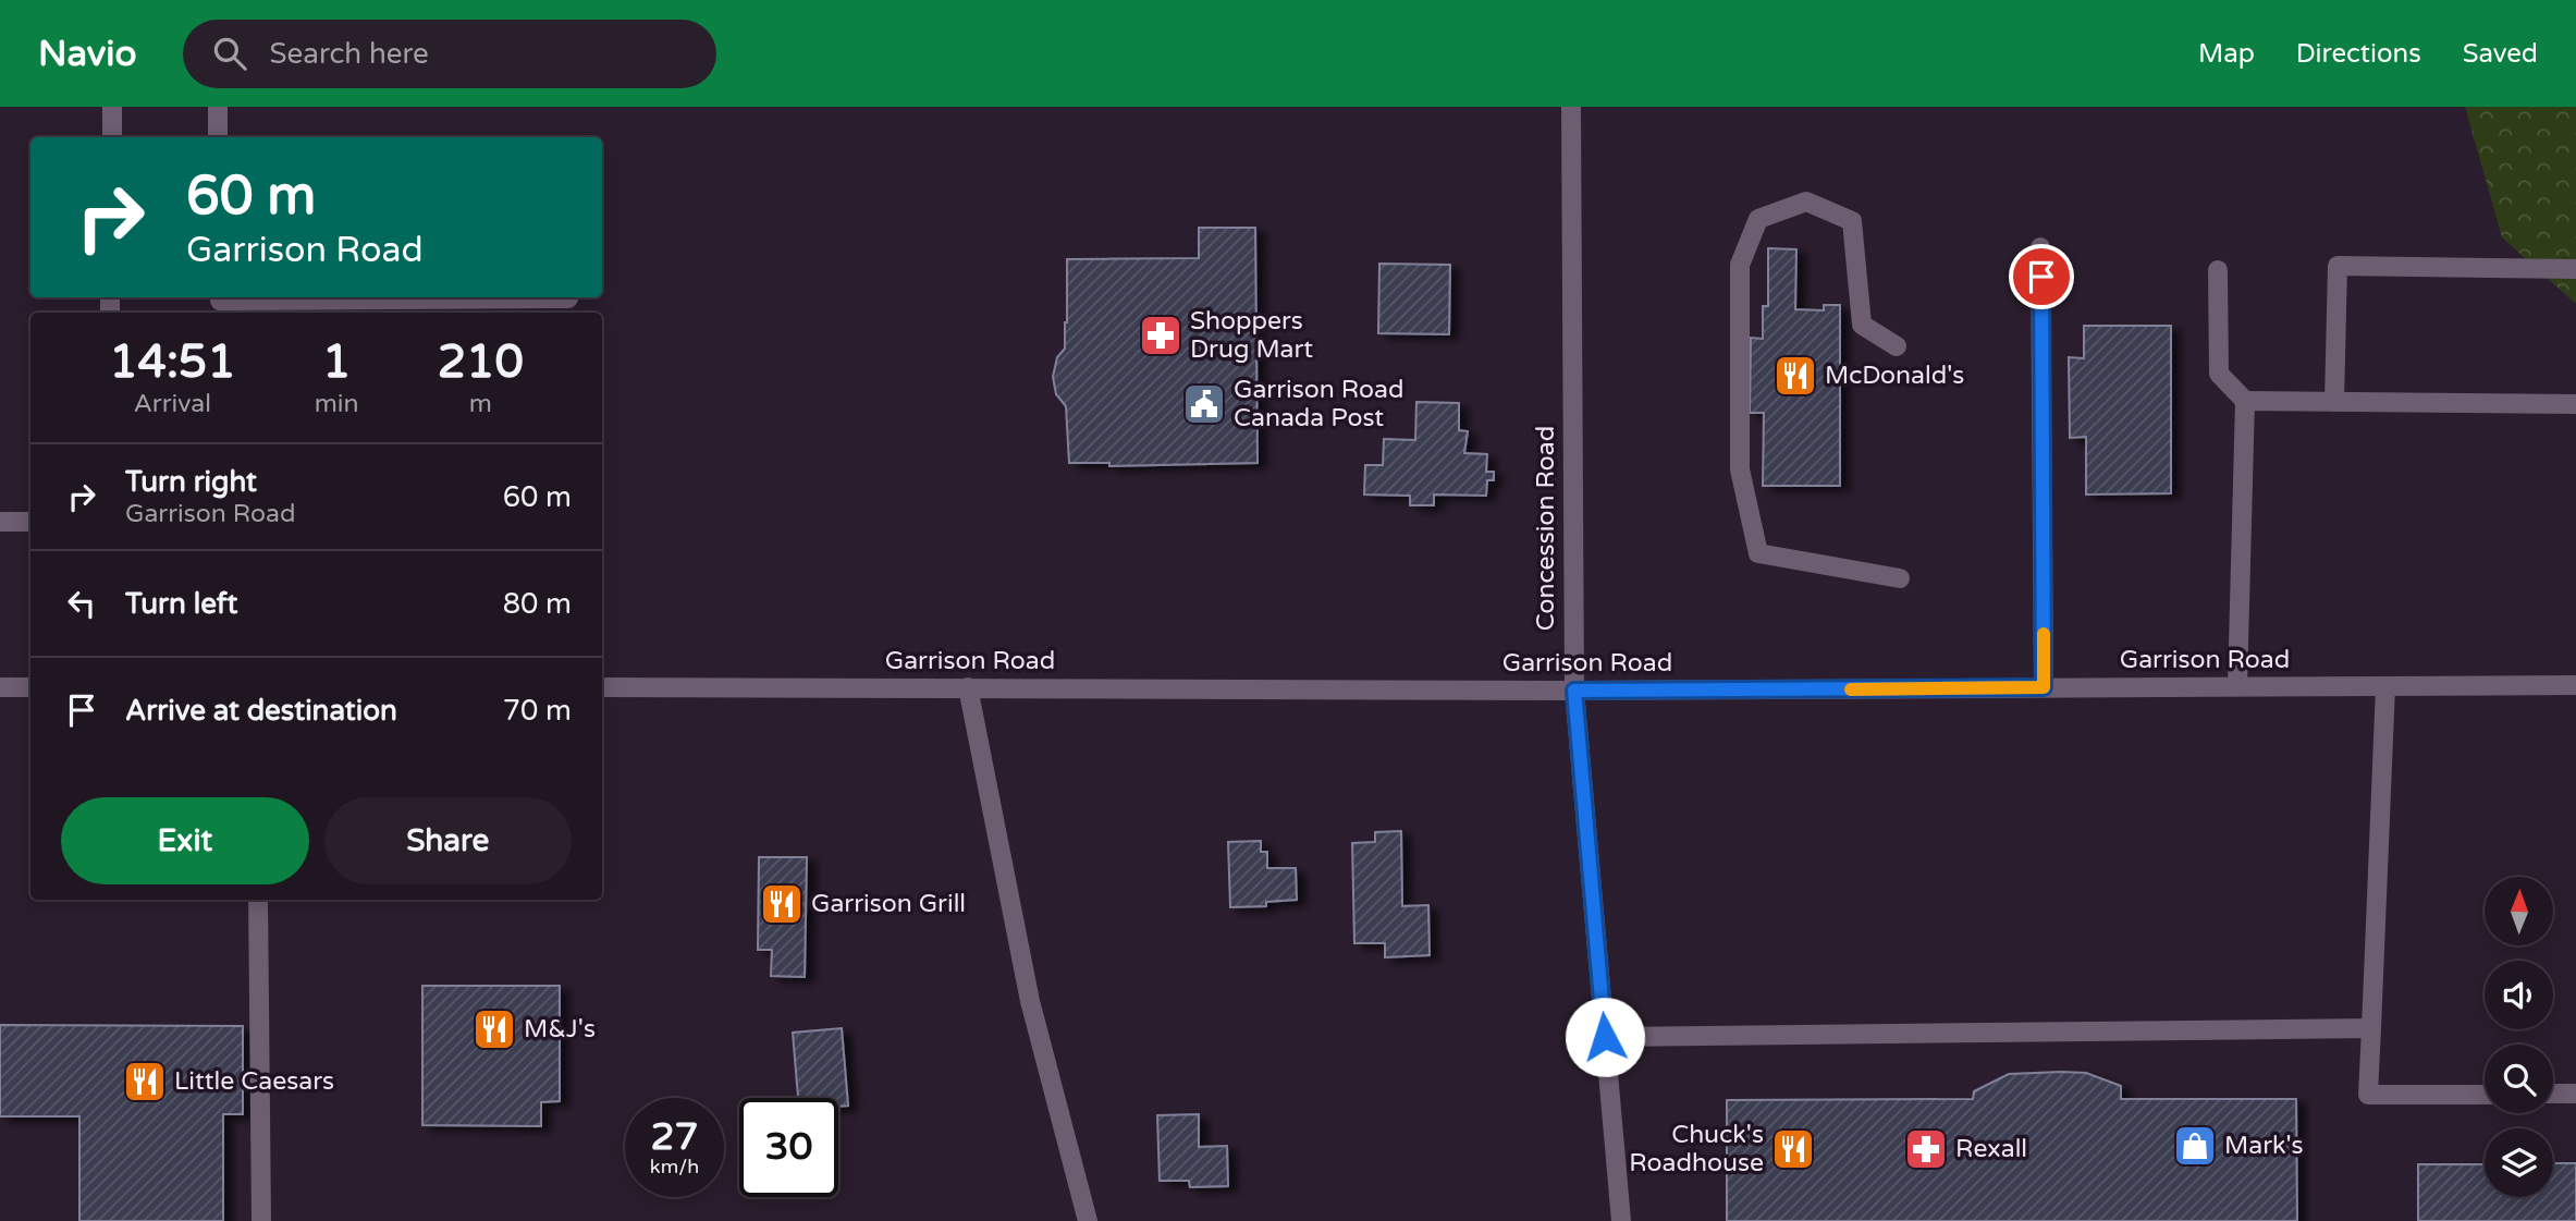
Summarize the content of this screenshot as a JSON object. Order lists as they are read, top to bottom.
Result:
{
  "streets": {
    "main road": ["Concession Road", "Garrison Road"]
  },
  "crossings": [
    ["Concession Road", "Garrison Road"]
  ],
  "places": {
    "pharmacy": ["Shoppers Drug Mart", "Rexall"],
    "restaurant": [
      "McDonald's",
      "Garrison Grill",
      "M&J's",
      "Little Caesars",
      "Chuck's Roadhouse"
    ],
    "public building": ["Garrison Road Canada Post"],
    "shop": ["Mark's"]
  },
  "north": "top",
  "page": {
    "header": "Navio",
    "search": "Search here",
    "nav": ["Map", "Directions", "Saved"],
    "turn": ["60 m", "Garrison Road"],
    "eta": [
      "14:51",
      "Arrival",
      "1",
      "min",
      "210",
      "m"
    ],
    "list": [
      {
        "name": "Turn right",
        "note": "Garrison Road",
        "value": "60 m"
      },
      {
        "name": "Turn left",
        "value": "80 m"
      },
      {
        "name": "Arrive at destination",
        "value": "70 m"
      }
    ],
    "buttons": ["Exit", "Share"],
    "speed": "27 km/h",
    "limit": "30"
  }
}
